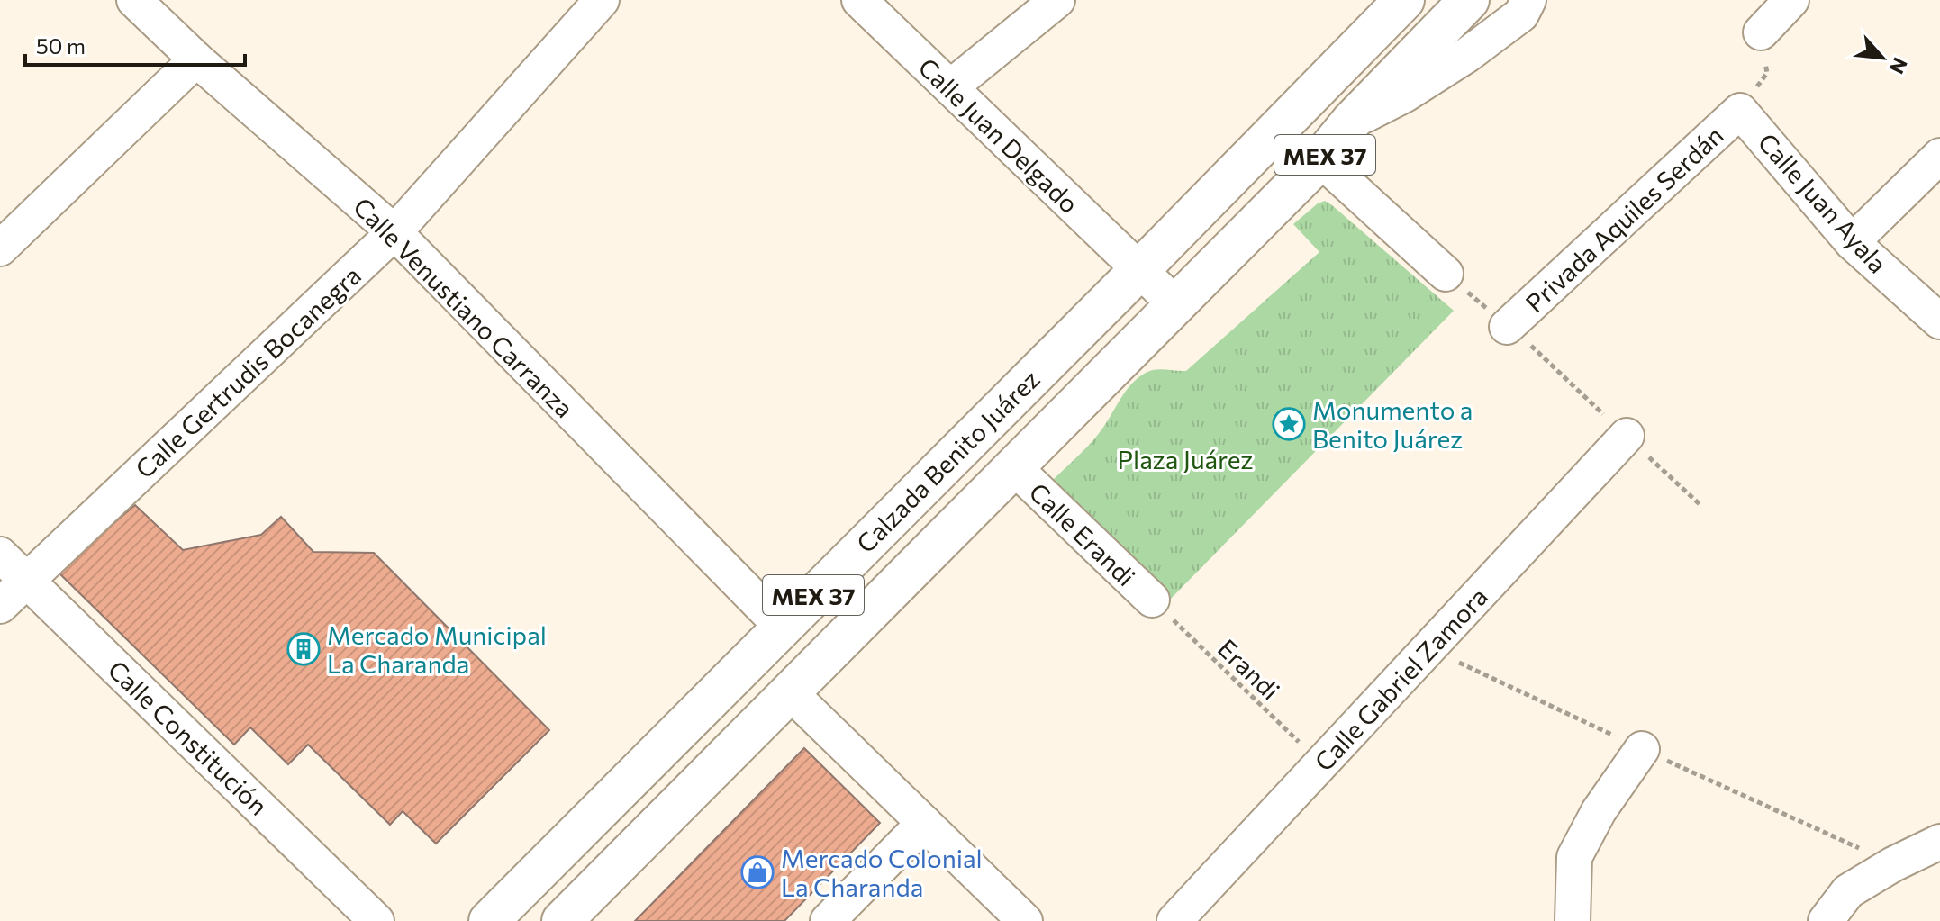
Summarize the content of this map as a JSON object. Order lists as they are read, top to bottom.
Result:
{
  "streets": {
    "main road": ["MEX 37", "Calzada Benito Juárez"],
    "street": [
      "Calle Juan Delgado",
      "Calle Juan Ayala",
      "Privada Aquiles Serdán",
      "Calle Venustiano Carranza",
      "Calle Gertrudis Bocanegra",
      "Calle Erandi",
      "Calle Gabriel Zamora",
      "Calle Constitución"
    ],
    "path": ["Erandi"]
  },
  "crossings": [
    ["Calle Juan Delgado", "Calzada Benito Juárez"],
    ["Calle Juan Ayala", "Privada Aquiles Serdán"],
    ["Calle Venustiano Carranza", "Calle Gertrudis Bocanegra"],
    ["Calle Venustiano Carranza", "Calzada Benito Juárez"],
    ["Calle Gertrudis Bocanegra", "Calle Constitución"],
    ["Calzada Benito Juárez", "Calle Erandi"],
    ["Calle Erandi", "Erandi"],
    ["Erandi", "Calle Gabriel Zamora"]
  ],
  "parks": ["Plaza Juárez"],
  "places": {
    "place": ["Monumento a Benito Juárez"],
    "building": ["Mercado Municipal La Charanda"],
    "shop": ["Mercado Colonial La Charanda"]
  },
  "scale_bar": "50 m",
  "north": "bottom right"
}
